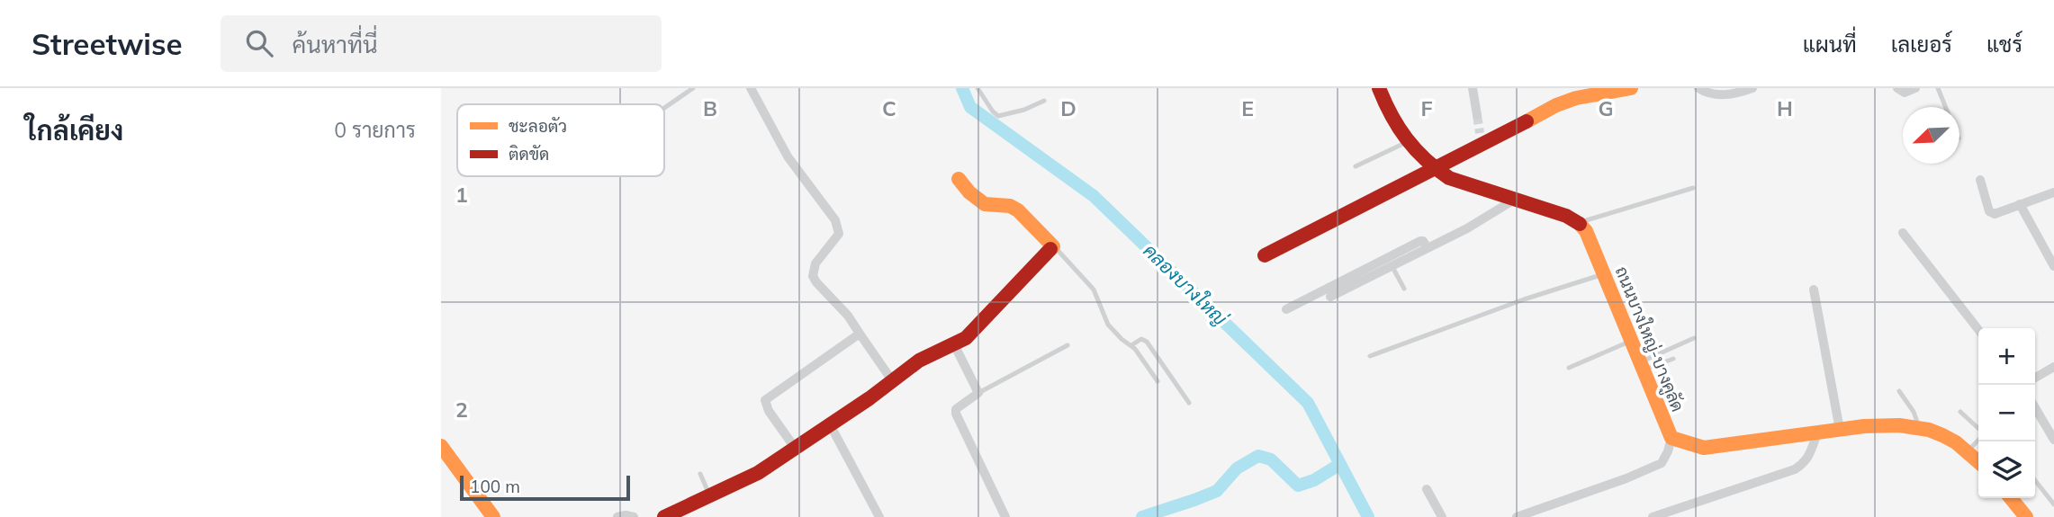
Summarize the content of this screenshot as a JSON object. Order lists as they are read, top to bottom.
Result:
{
  "streets": {
    "street": ["ถนนบางใหญ่-บางคูลัด"]
  },
  "water": ["คลองบางใหญ่"],
  "legend": ["ชะลอตัว", "ติดขัด"],
  "scale_bar": "100 m",
  "north": "bottom left",
  "page": {
    "header": "Streetwise",
    "search": "ค้นหาที่นี่",
    "nav": ["แผนที่", "เลเยอร์", "แชร์"],
    "heading": ["ใกล้เคียง", "0 รายการ"],
    "map_buttons": ["+", "−"],
    "scale": "100 m"
  },
  "grid": {
    "columns": [
      "B",
      "C",
      "D",
      "E",
      "F",
      "G",
      "H"
    ],
    "rows": ["1", "2"]
  }
}
